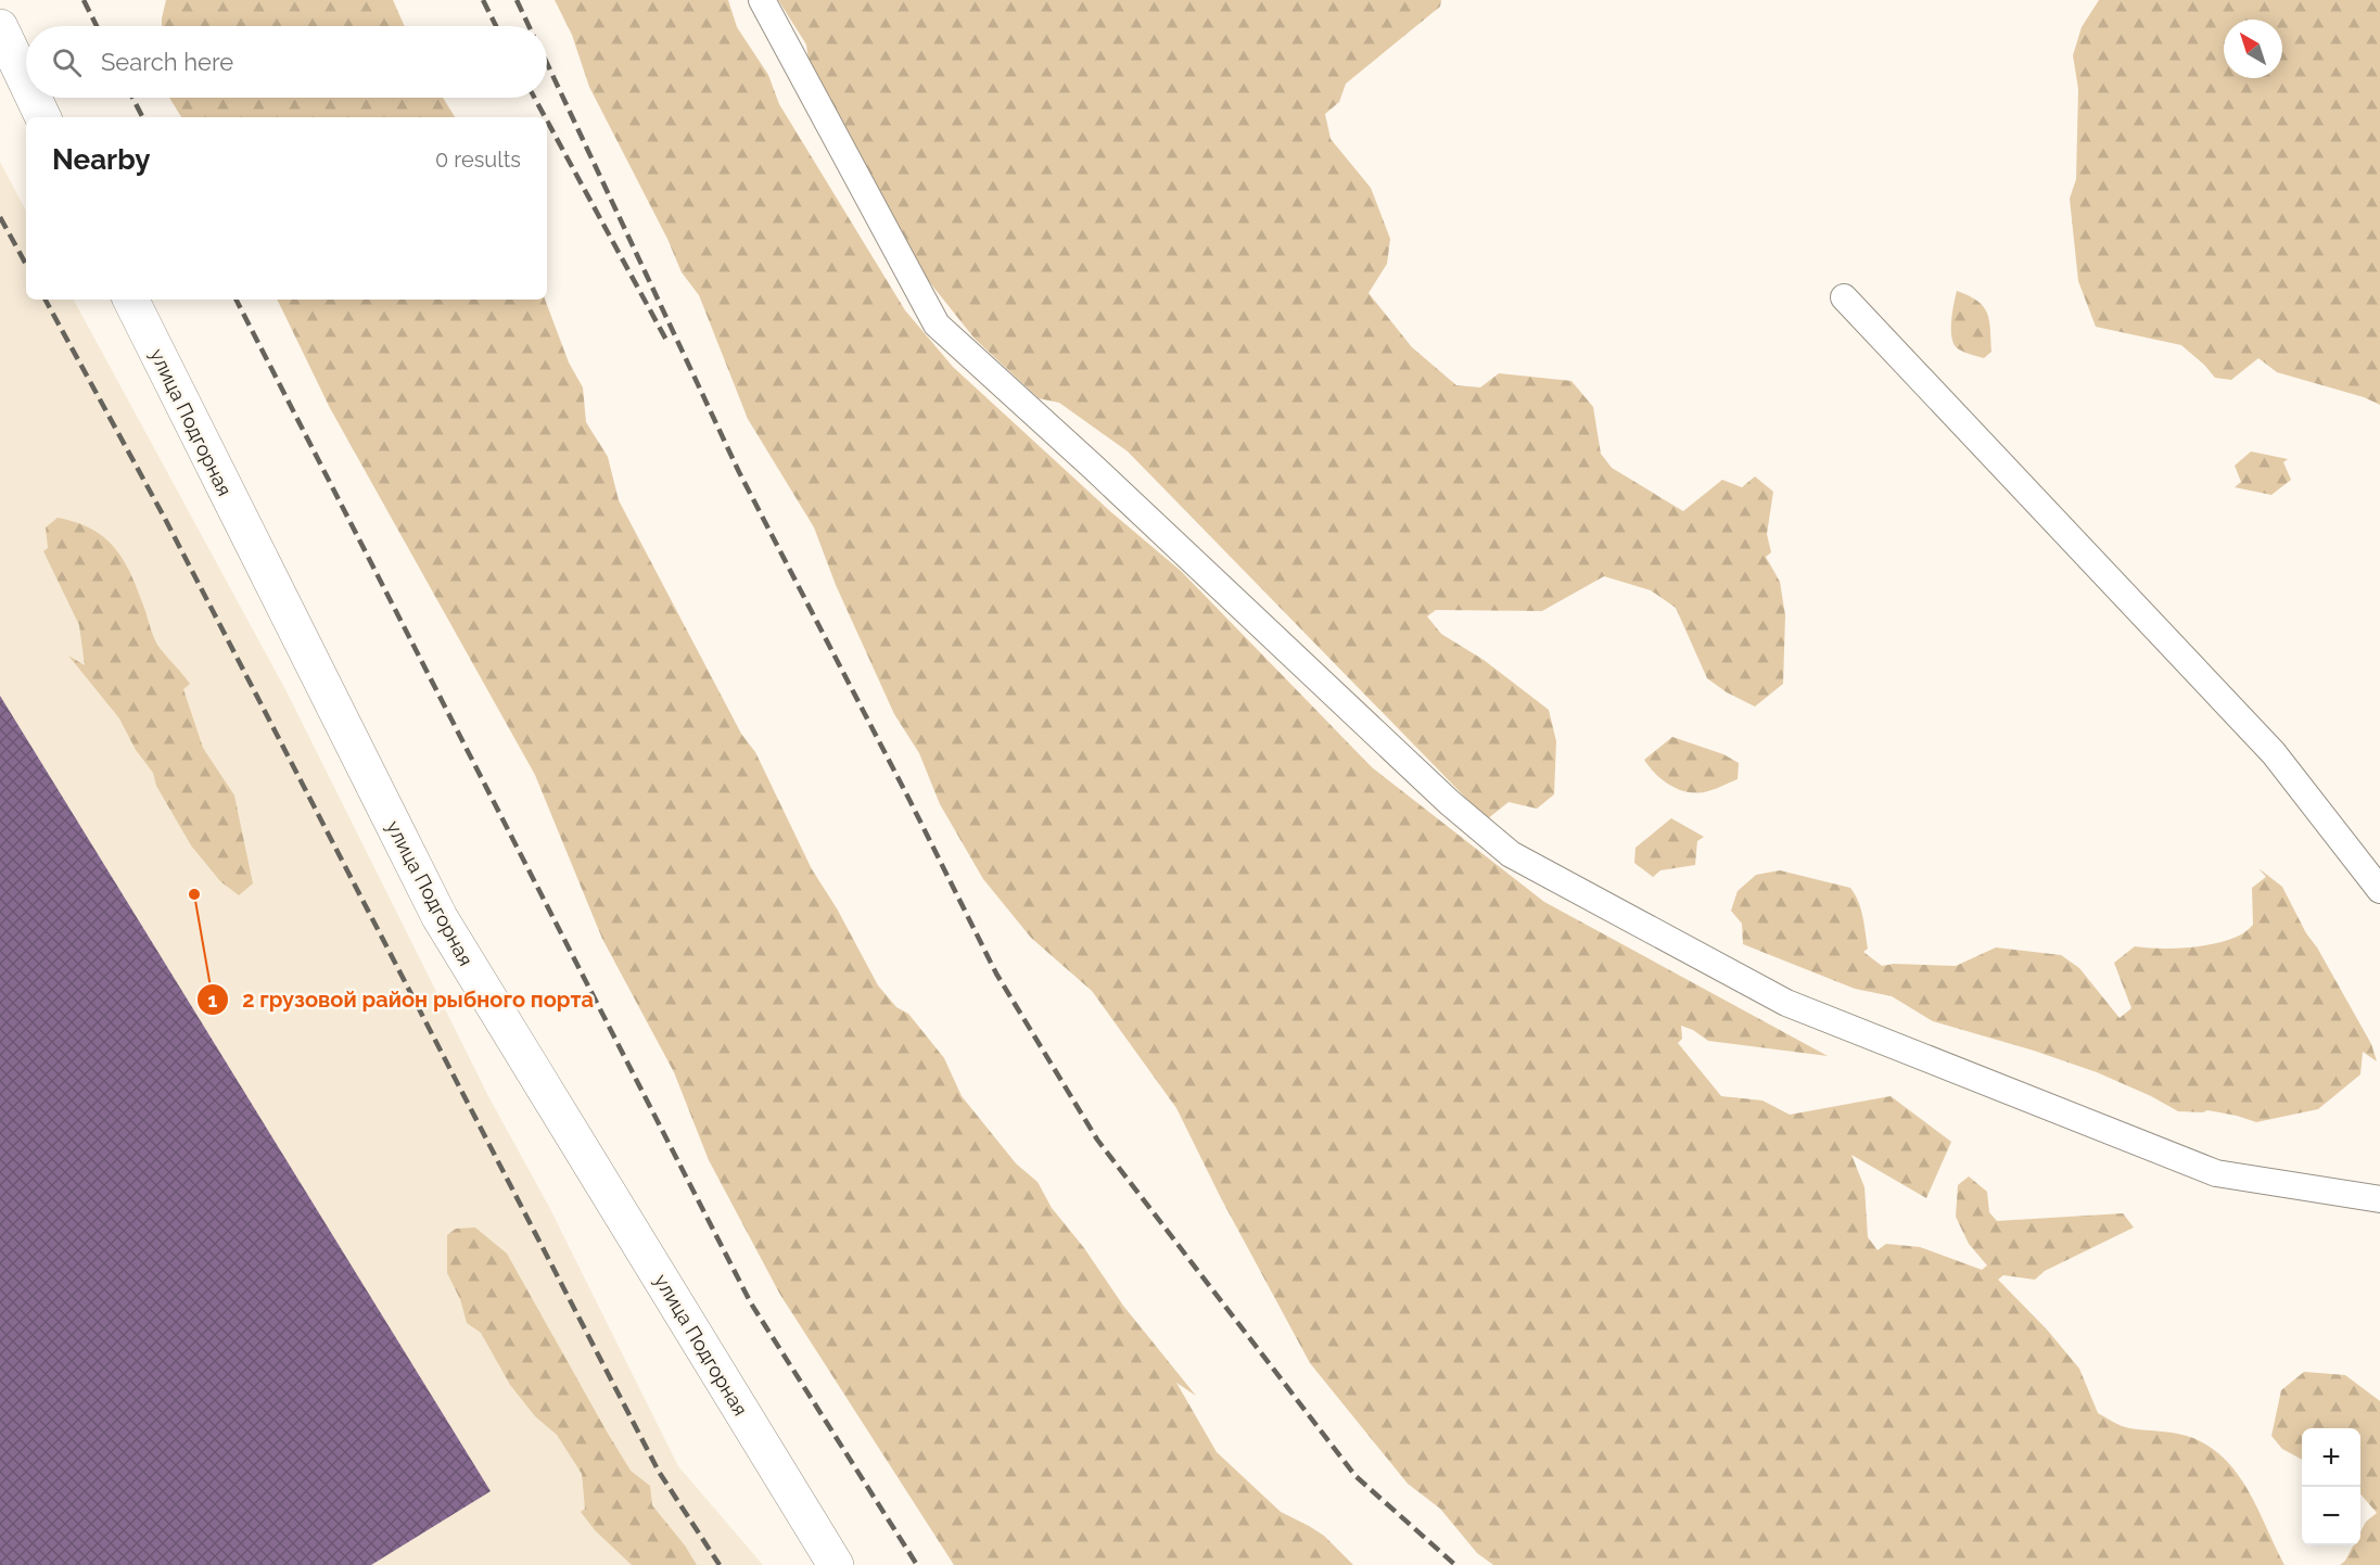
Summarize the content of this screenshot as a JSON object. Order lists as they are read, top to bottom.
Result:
{
  "streets": {
    "main road": ["улица Подгорная"]
  },
  "places": ["2 грузовой район рыбного порта"],
  "north": "top left",
  "page": {
    "search": "Search here",
    "heading": ["Nearby", "0 results"],
    "map_buttons": ["+", "−"]
  }
}
